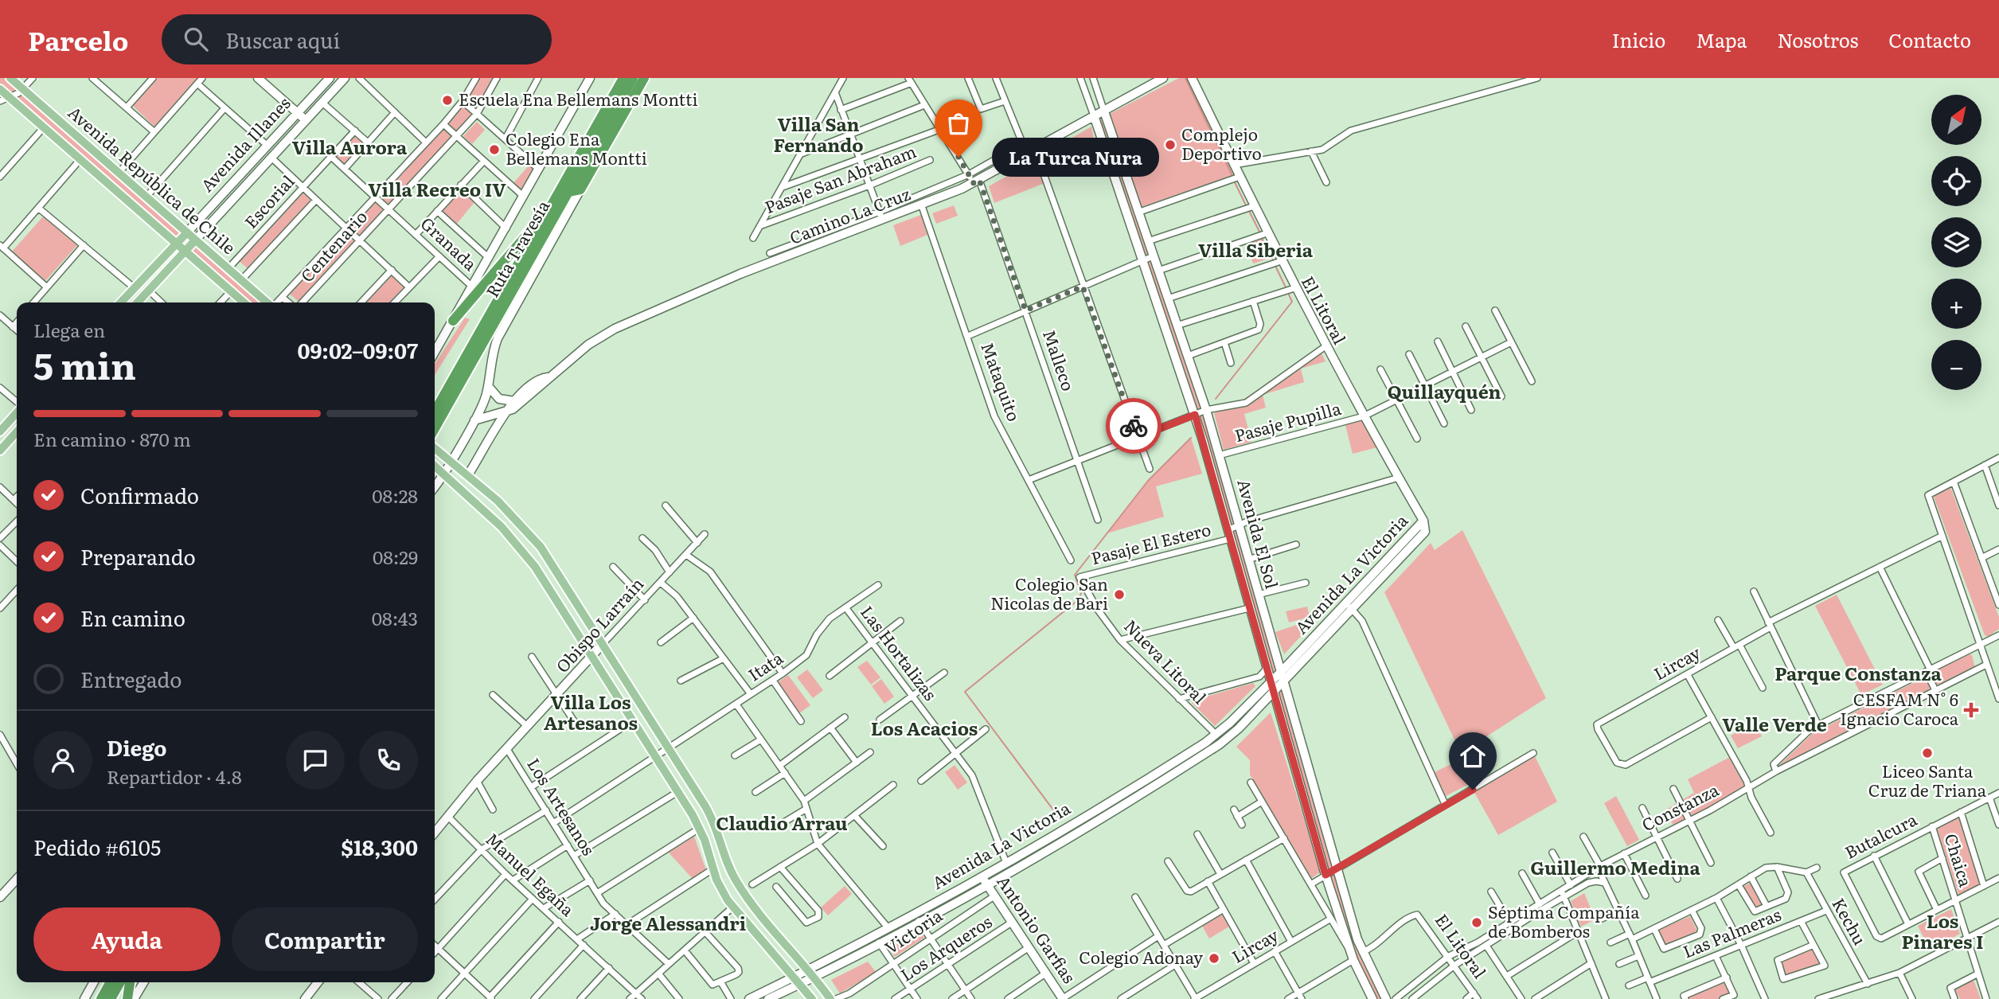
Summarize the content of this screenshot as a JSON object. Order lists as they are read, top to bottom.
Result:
{
  "streets": {
    "highway": ["Ruta Travesía"],
    "main road": [
      "Avenida Illanes",
      "Avenida República de Chile",
      "Camino La Cruz",
      "El Litoral",
      "Avenida El Sol",
      "Avenida La Victoria",
      "Obispo Larraín",
      "Antonio Garfias"
    ],
    "street": [
      "Pasaje San Abraham",
      "Escorial",
      "Granada",
      "Centenario",
      "Malleco",
      "Mataquito",
      "Pasaje Pupilla",
      "Pasaje El Estero",
      "Las Hortalizas",
      "Nueva Litoral",
      "Lircay",
      "Itata",
      "Los Artesanos",
      "Constanza",
      "Butalcura",
      "Chaica",
      "Manuel Egaña",
      "Kechu",
      "Victoria",
      "Las Palmeras",
      "Los Arqueros"
    ]
  },
  "crossings": [
    ["Avenida Illanes", "Avenida República de Chile"],
    ["Avenida República de Chile", "Escorial"],
    ["Escorial", "Granada"],
    ["Camino La Cruz", "Malleco"],
    ["Camino La Cruz", "Mataquito"],
    ["Camino La Cruz", "Avenida El Sol"],
    ["Granada", "Centenario"],
    ["El Litoral", "Pasaje Pupilla"],
    ["El Litoral", "Avenida El Sol"],
    ["El Litoral", "Pasaje El Estero"],
    ["El Litoral", "Avenida La Victoria"],
    ["El Litoral", "Constanza"],
    ["Pasaje Pupilla", "Avenida El Sol"],
    ["Avenida El Sol", "Pasaje El Estero"],
    ["Avenida El Sol", "Avenida La Victoria"],
    ["Pasaje El Estero", "Nueva Litoral"],
    ["Avenida La Victoria", "Las Hortalizas"],
    ["Avenida La Victoria", "Nueva Litoral"],
    ["Avenida La Victoria", "Antonio Garfias"],
    ["Obispo Larraín", "Los Artesanos"],
    ["Obispo Larraín", "Manuel Egaña"],
    ["Las Hortalizas", "Itata"],
    ["Itata", "Los Artesanos"],
    ["Butalcura", "Chaica"],
    ["Kechu", "Las Palmeras"],
    ["Antonio Garfias", "Victoria"],
    ["Antonio Garfias", "Los Arqueros"]
  ],
  "districts": [
    "Villa San Fernando",
    "Villa Aurora",
    "Villa Recreo IV",
    "Villa Siberia",
    "Quillayquén",
    "Parque Constanza",
    "Villa Los Artesanos",
    "Valle Verde",
    "Los Acacios",
    "Claudio Arrau",
    "Guillermo Medina",
    "Los Pinares I",
    "Jorge Alessandri"
  ],
  "places": {
    "other": [
      "Escuela Ena Bellemans Montti",
      "Complejo Deportivo",
      "Colegio Ena Bellemans Montti",
      "La Turca Nura",
      "Colegio San Nicolas de Bari",
      "Liceo Santa Cruz de Triana",
      "Séptima Compañía de Bomberos",
      "Colegio Adonay"
    ],
    "health": ["CESFAM N° 6 Ignacio Caroca"]
  },
  "north": "top right",
  "page": {
    "header": "Parcelo",
    "search": "Buscar aquí",
    "nav": [
      "Inicio",
      "Mapa",
      "Nosotros",
      "Contacto"
    ],
    "map_buttons": ["+", "−"],
    "bubble": "La Turca Nura",
    "heading": ["5 min", "Llega en", "09:02–09:07"],
    "panel": [
      "Diego",
      "Repartidor · 4.8",
      "Pedido #6105",
      "$18,300"
    ],
    "bar": "En camino · 870 m",
    "list": [
      ["Confirmado", "08:28"],
      ["Preparando", "08:29"],
      ["En camino", "08:43"],
      "Entregado"
    ],
    "buttons": ["Ayuda", "Compartir"]
  }
}
